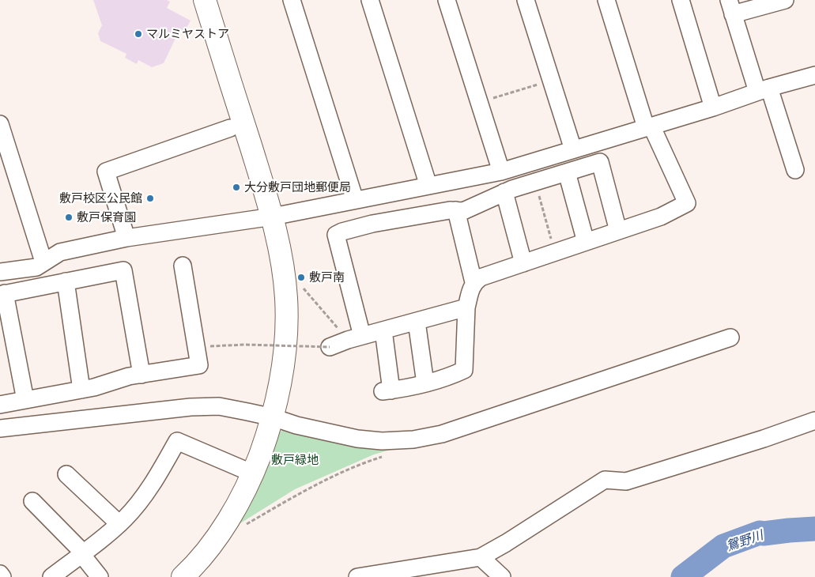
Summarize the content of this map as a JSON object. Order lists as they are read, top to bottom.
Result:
{
  "water": ["鴛野川"],
  "parks": ["敷戸緑地"],
  "places": [
    "マルミヤストア",
    "大分敷戸団地郵便局",
    "敷戸校区公民館",
    "敷戸保育園",
    "敷戸南"
  ]
}
